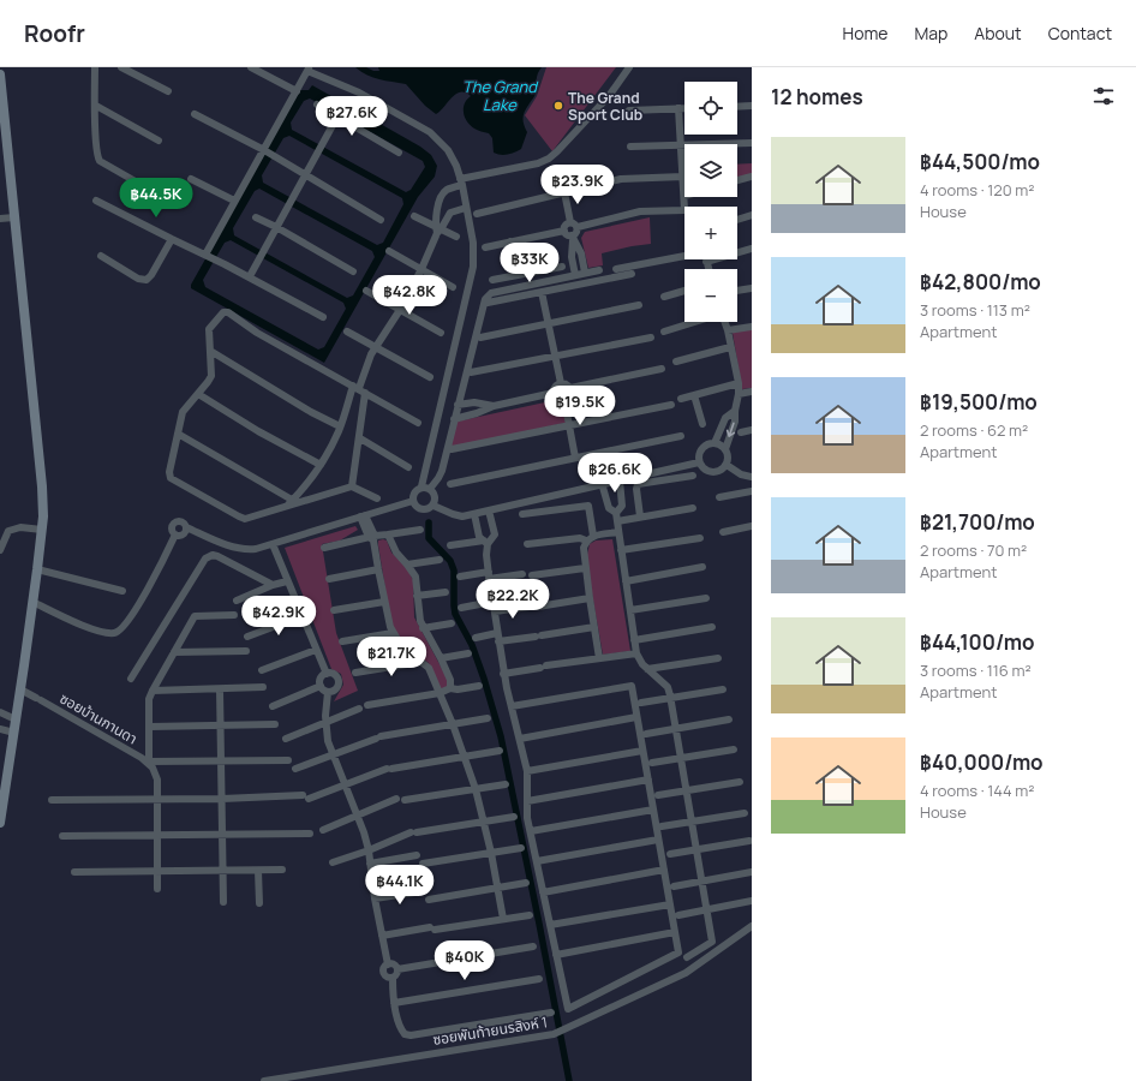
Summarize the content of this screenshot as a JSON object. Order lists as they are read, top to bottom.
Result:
{
  "streets": {
    "street": ["ซอยบ้านกานดา", "ซอยพันท้ายนรสิงห์ 1"]
  },
  "water": ["The Grand Lake"],
  "places": ["The Grand Sport Club"],
  "page": {
    "header": "Roofr",
    "nav": [
      "Home",
      "Map",
      "About",
      "Contact"
    ],
    "heading": "12 homes",
    "map_buttons": ["+", "−"],
    "price": [
      "฿27.6K",
      "฿23.9K",
      "฿44.5K",
      "฿33K",
      "฿42.8K",
      "฿19.5K",
      "฿26.6K",
      "฿22.2K",
      "฿42.9K",
      "฿21.7K",
      "฿44.1K",
      "฿40K"
    ],
    "list": [
      {
        "name": "฿44,500/mo",
        "note": "4 rooms · 120 m² · House"
      },
      {
        "name": "฿42,800/mo",
        "note": "3 rooms · 113 m² · Apartment"
      },
      {
        "name": "฿19,500/mo",
        "note": "2 rooms · 62 m² · Apartment"
      },
      {
        "name": "฿21,700/mo",
        "note": "2 rooms · 70 m² · Apartment"
      },
      {
        "name": "฿44,100/mo",
        "note": "3 rooms · 116 m² · Apartment"
      },
      {
        "name": "฿40,000/mo",
        "note": "4 rooms · 144 m² · House"
      }
    ]
  }
}
